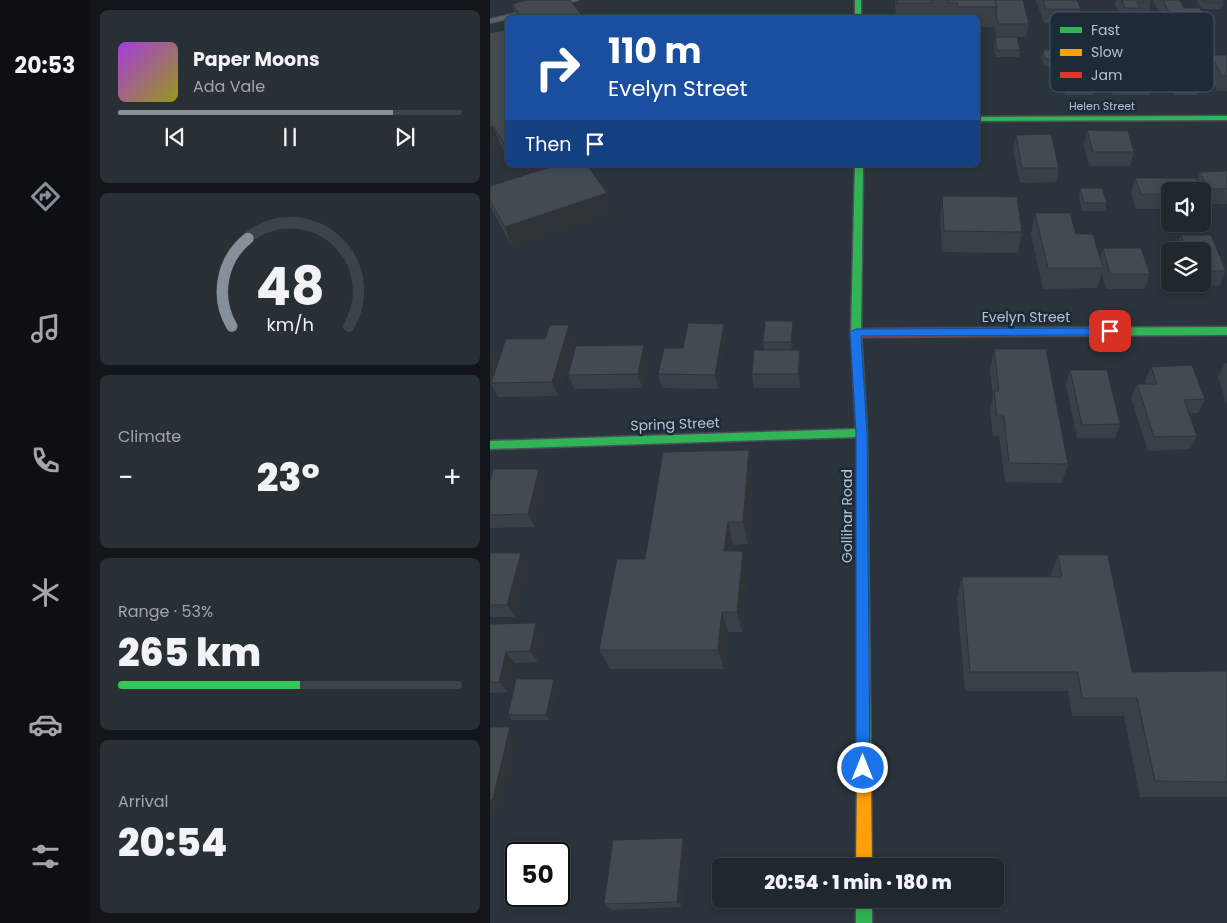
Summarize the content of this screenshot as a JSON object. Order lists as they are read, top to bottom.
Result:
{
  "streets": {
    "street": [
      "Helen Street",
      "Evelyn Street",
      "Spring Street",
      "Gollihar Road"
    ]
  },
  "crossings": [
    ["Evelyn Street", "Gollihar Road"],
    ["Spring Street", "Gollihar Road"]
  ],
  "legend": ["Fast", "Slow", "Jam"],
  "page": {
    "tabs": "20:53",
    "turn": ["110 m", "Evelyn Street"],
    "song": ["Paper Moons", "Ada Vale"],
    "then": "Then",
    "tile": [
      "Climate",
      ["Range · 53%", "265 km"],
      ["Arrival", "20:54"]
    ],
    "heat": ["−", "23°", "+"],
    "limit": "50",
    "trip": "20:54 · 1 min · 180 m",
    "gauge": ["48", "km/h"]
  }
}
